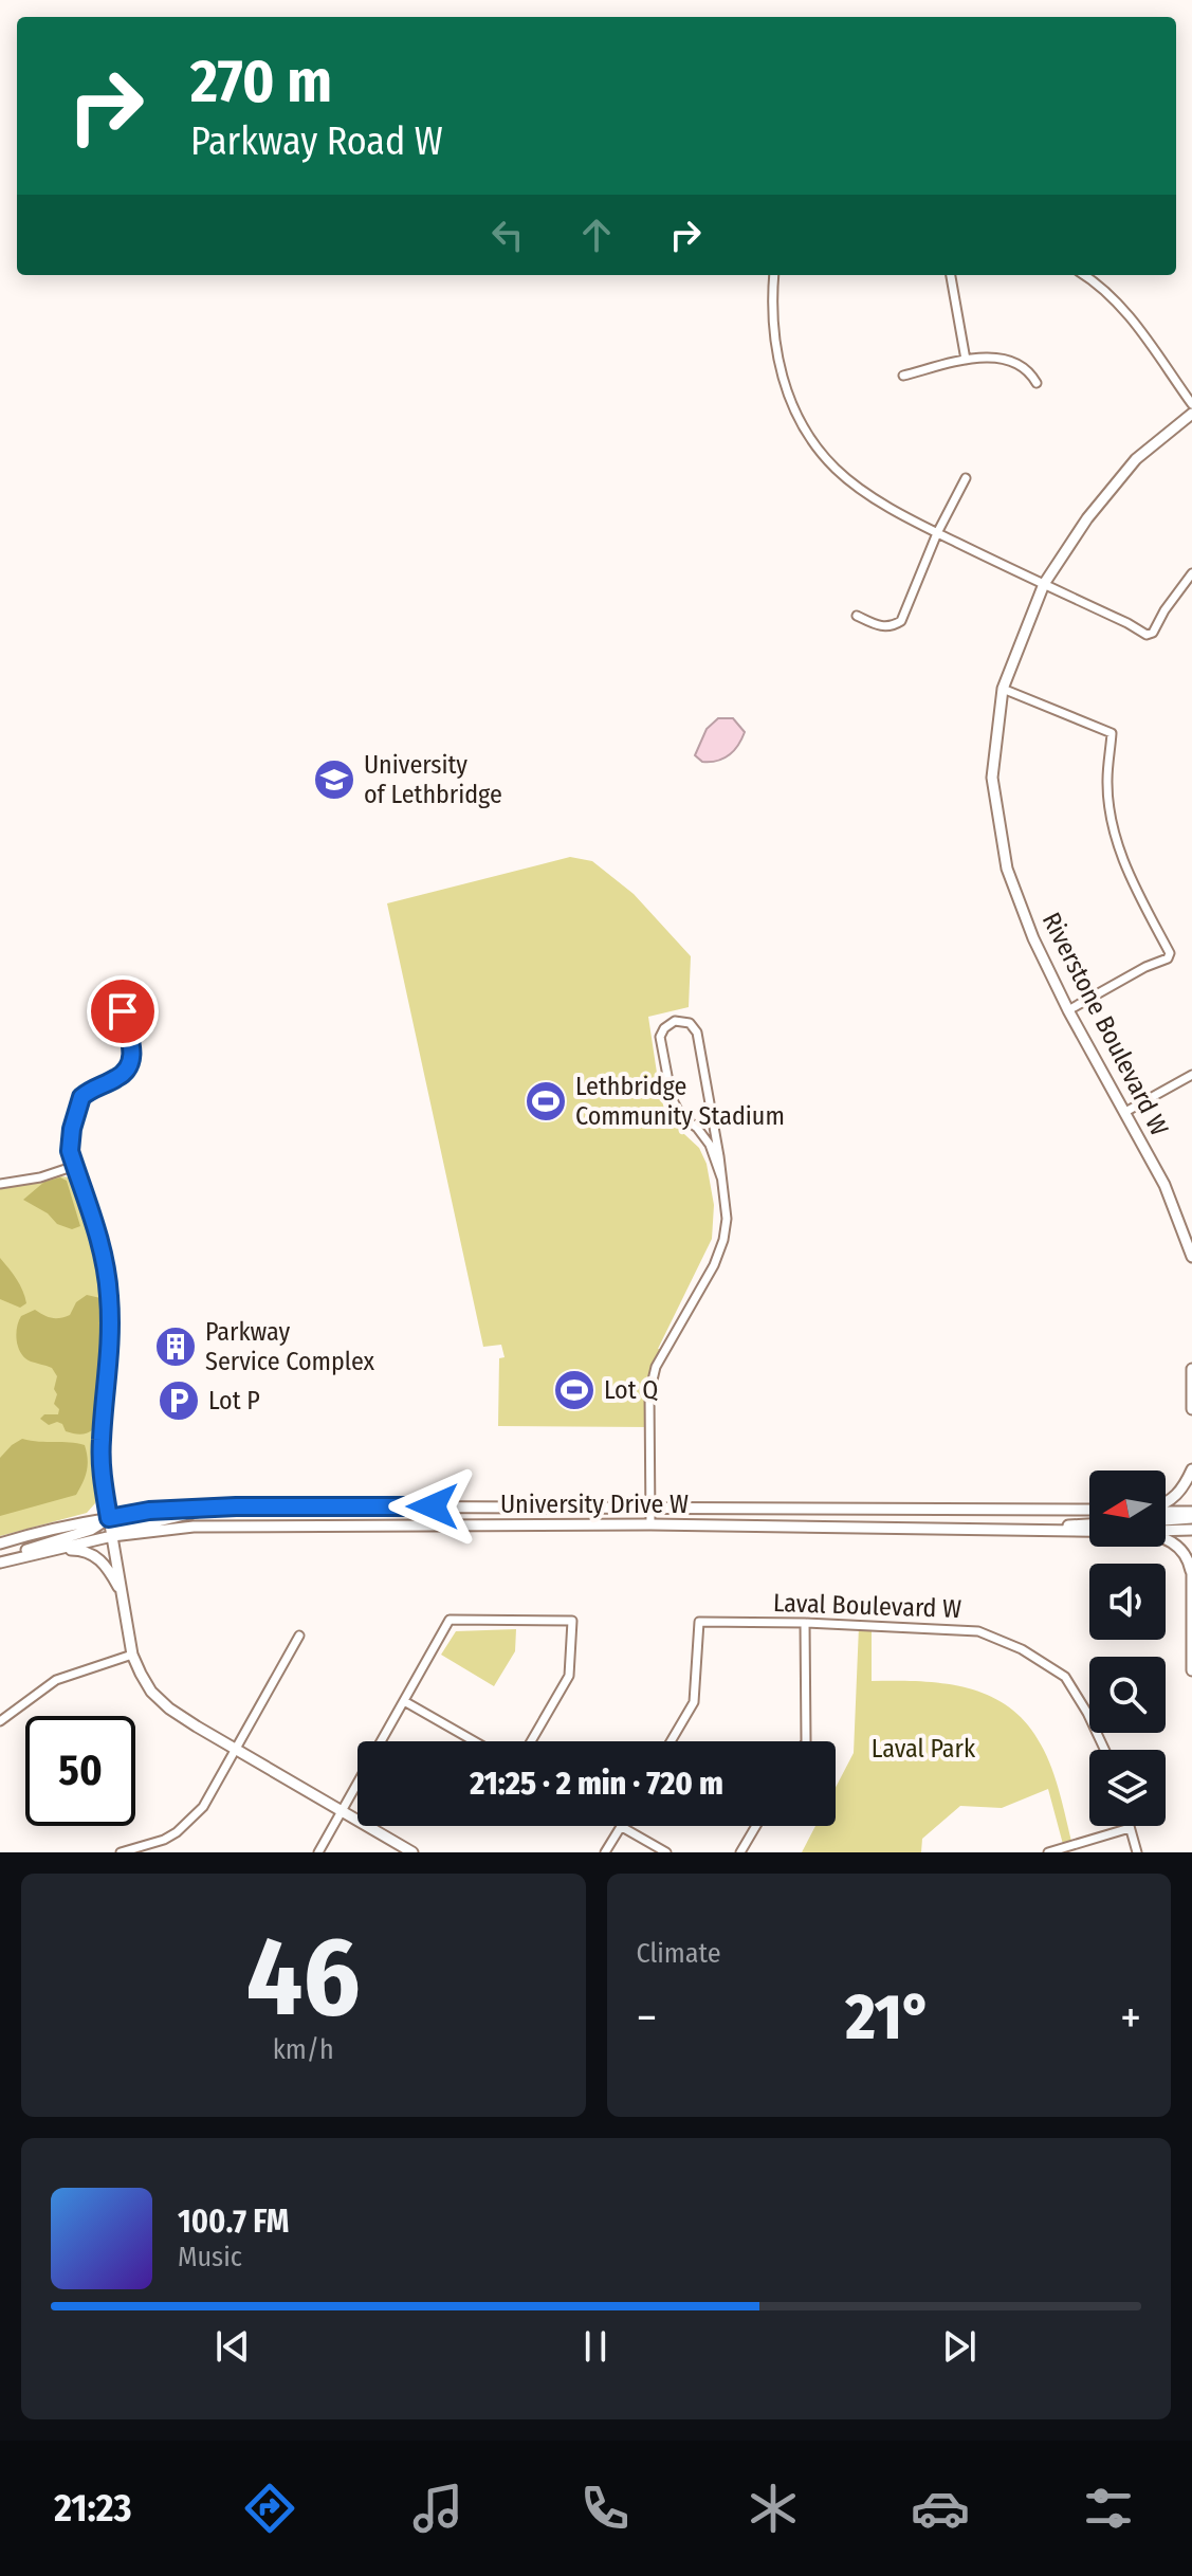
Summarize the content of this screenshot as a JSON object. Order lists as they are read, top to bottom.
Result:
{
  "streets": {
    "main road": ["Riverstone Boulevard W", "University Drive W"],
    "street": ["Laval Boulevard W"]
  },
  "parks": ["Laval Park"],
  "places": {
    "school or university": ["University of Lethbridge"],
    "sports": ["Lethbridge Community Stadium", "Lot Q"],
    "building": ["Parkway Service Complex"],
    "parking": ["Lot P"]
  },
  "north": "left",
  "page": {
    "turn": ["270 m", "Parkway Road W"],
    "limit": "50",
    "trip": "21:25 · 2 min · 720 m",
    "tile": [
      ["46", "km/h"],
      "Climate"
    ],
    "heat": ["−", "21°", "+"],
    "song": ["100.7 FM", "Music"],
    "tabs": "21:23"
  }
}
